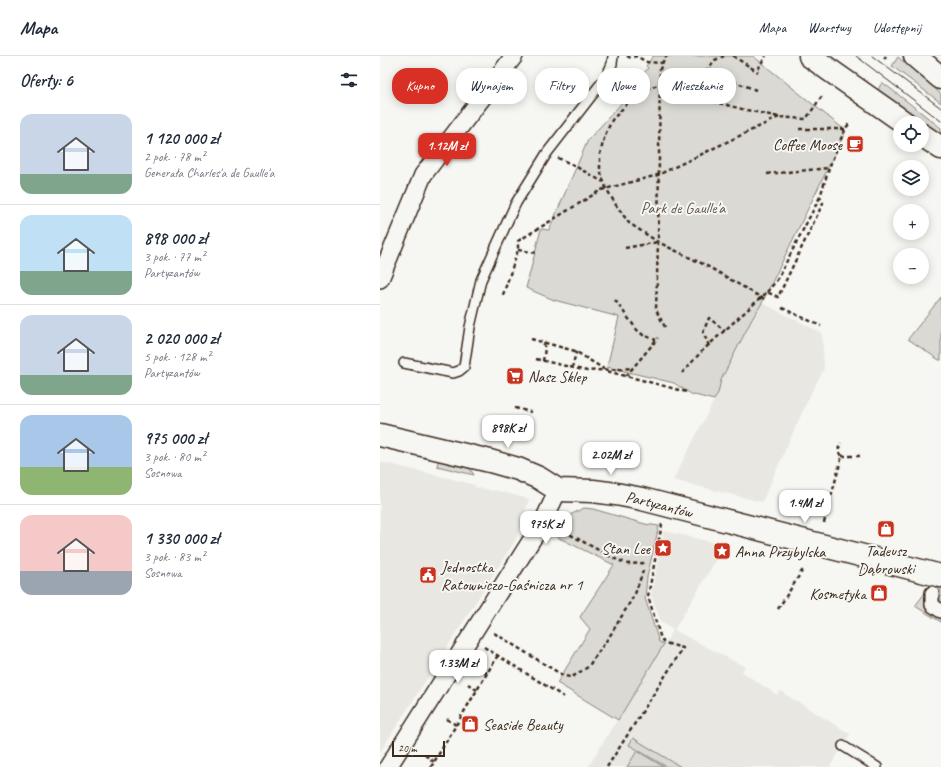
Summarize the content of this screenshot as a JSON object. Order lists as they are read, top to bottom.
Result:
{
  "streets": {
    "street": ["Partyzantów"]
  },
  "parks": ["Park de Gaulle'a"],
  "places": {
    "cafe": ["Coffee Moose"],
    "supermarket": ["Nasz Sklep"],
    "shop": ["Tadeusz Dąbrowski", "Kosmetyka", "Seaside Beauty"],
    "place": ["Stan Lee", "Anna Przybylska"],
    "public building": ["Jednostka Ratowniczo-Gaśnicza nr 1"]
  },
  "scale_bar": "20 m",
  "page": {
    "header": "Mapa",
    "nav": ["Mapa", "Warstwy", "Udostępnij"],
    "heading": "Oferty: 6",
    "chip": [
      "Kupno",
      "Wynajem",
      "Filtry",
      "Nowe",
      "Mieszkanie"
    ],
    "list": [
      {
        "name": "1 120 000 zł",
        "note": "2 pok. · 78 m² · Generała Charles'a de Gaulle'a"
      },
      {
        "name": "898 000 zł",
        "note": "3 pok. · 77 m² · Partyzantów"
      },
      {
        "name": "2 020 000 zł",
        "note": "5 pok. · 128 m² · Partyzantów"
      },
      {
        "name": "975 000 zł",
        "note": "3 pok. · 80 m² · Sosnowa"
      },
      {
        "name": "1 330 000 zł",
        "note": "3 pok. · 83 m² · Sosnowa"
      }
    ],
    "map_buttons": ["+", "−"],
    "price": [
      "1.12M zł",
      "898K zł",
      "2.02M zł",
      "1.4M zł",
      "975K zł",
      "1.33M zł"
    ],
    "scale": "20 m"
  }
}
